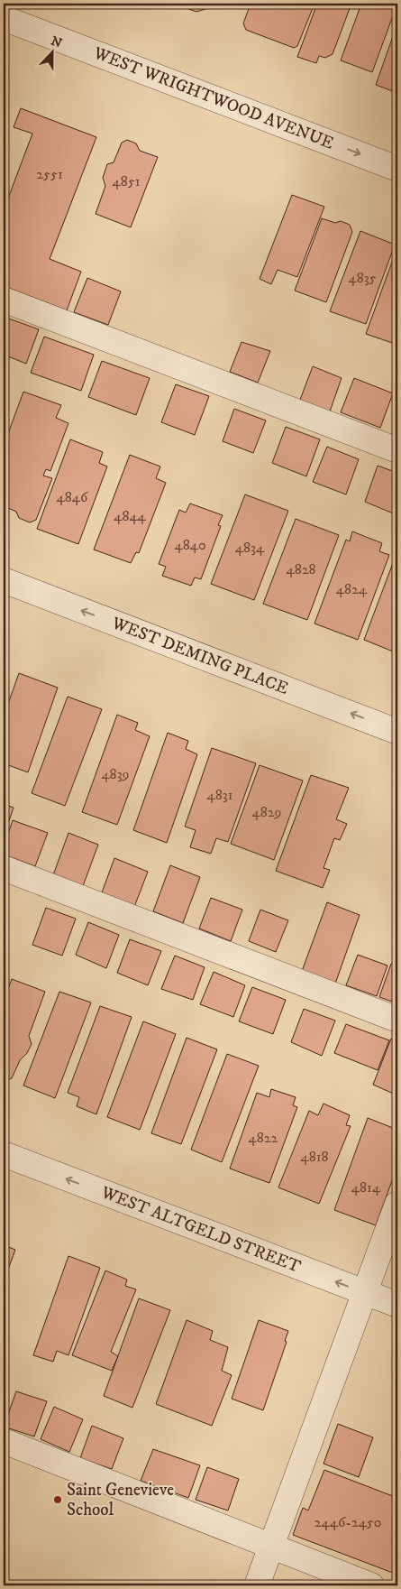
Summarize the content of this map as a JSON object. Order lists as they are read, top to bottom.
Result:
{
  "streets": {
    "street": ["WEST WRIGHTWOOD AVENUE", "WEST DEMING PLACE", "WEST ALTGELD STREET"]
  },
  "one_way": ["WEST WRIGHTWOOD AVENUE", "WEST DEMING PLACE", "WEST ALTGELD STREET"],
  "places": ["Saint Genevieve School"],
  "house_numbers": [
    "2551",
    "4851",
    "4835",
    "4846",
    "4844",
    "4840",
    "4834",
    "4828",
    "4824",
    "4839",
    "4831",
    "4829",
    "4822",
    "4818",
    "4814",
    "2446-2450"
  ],
  "north": "top"
}
